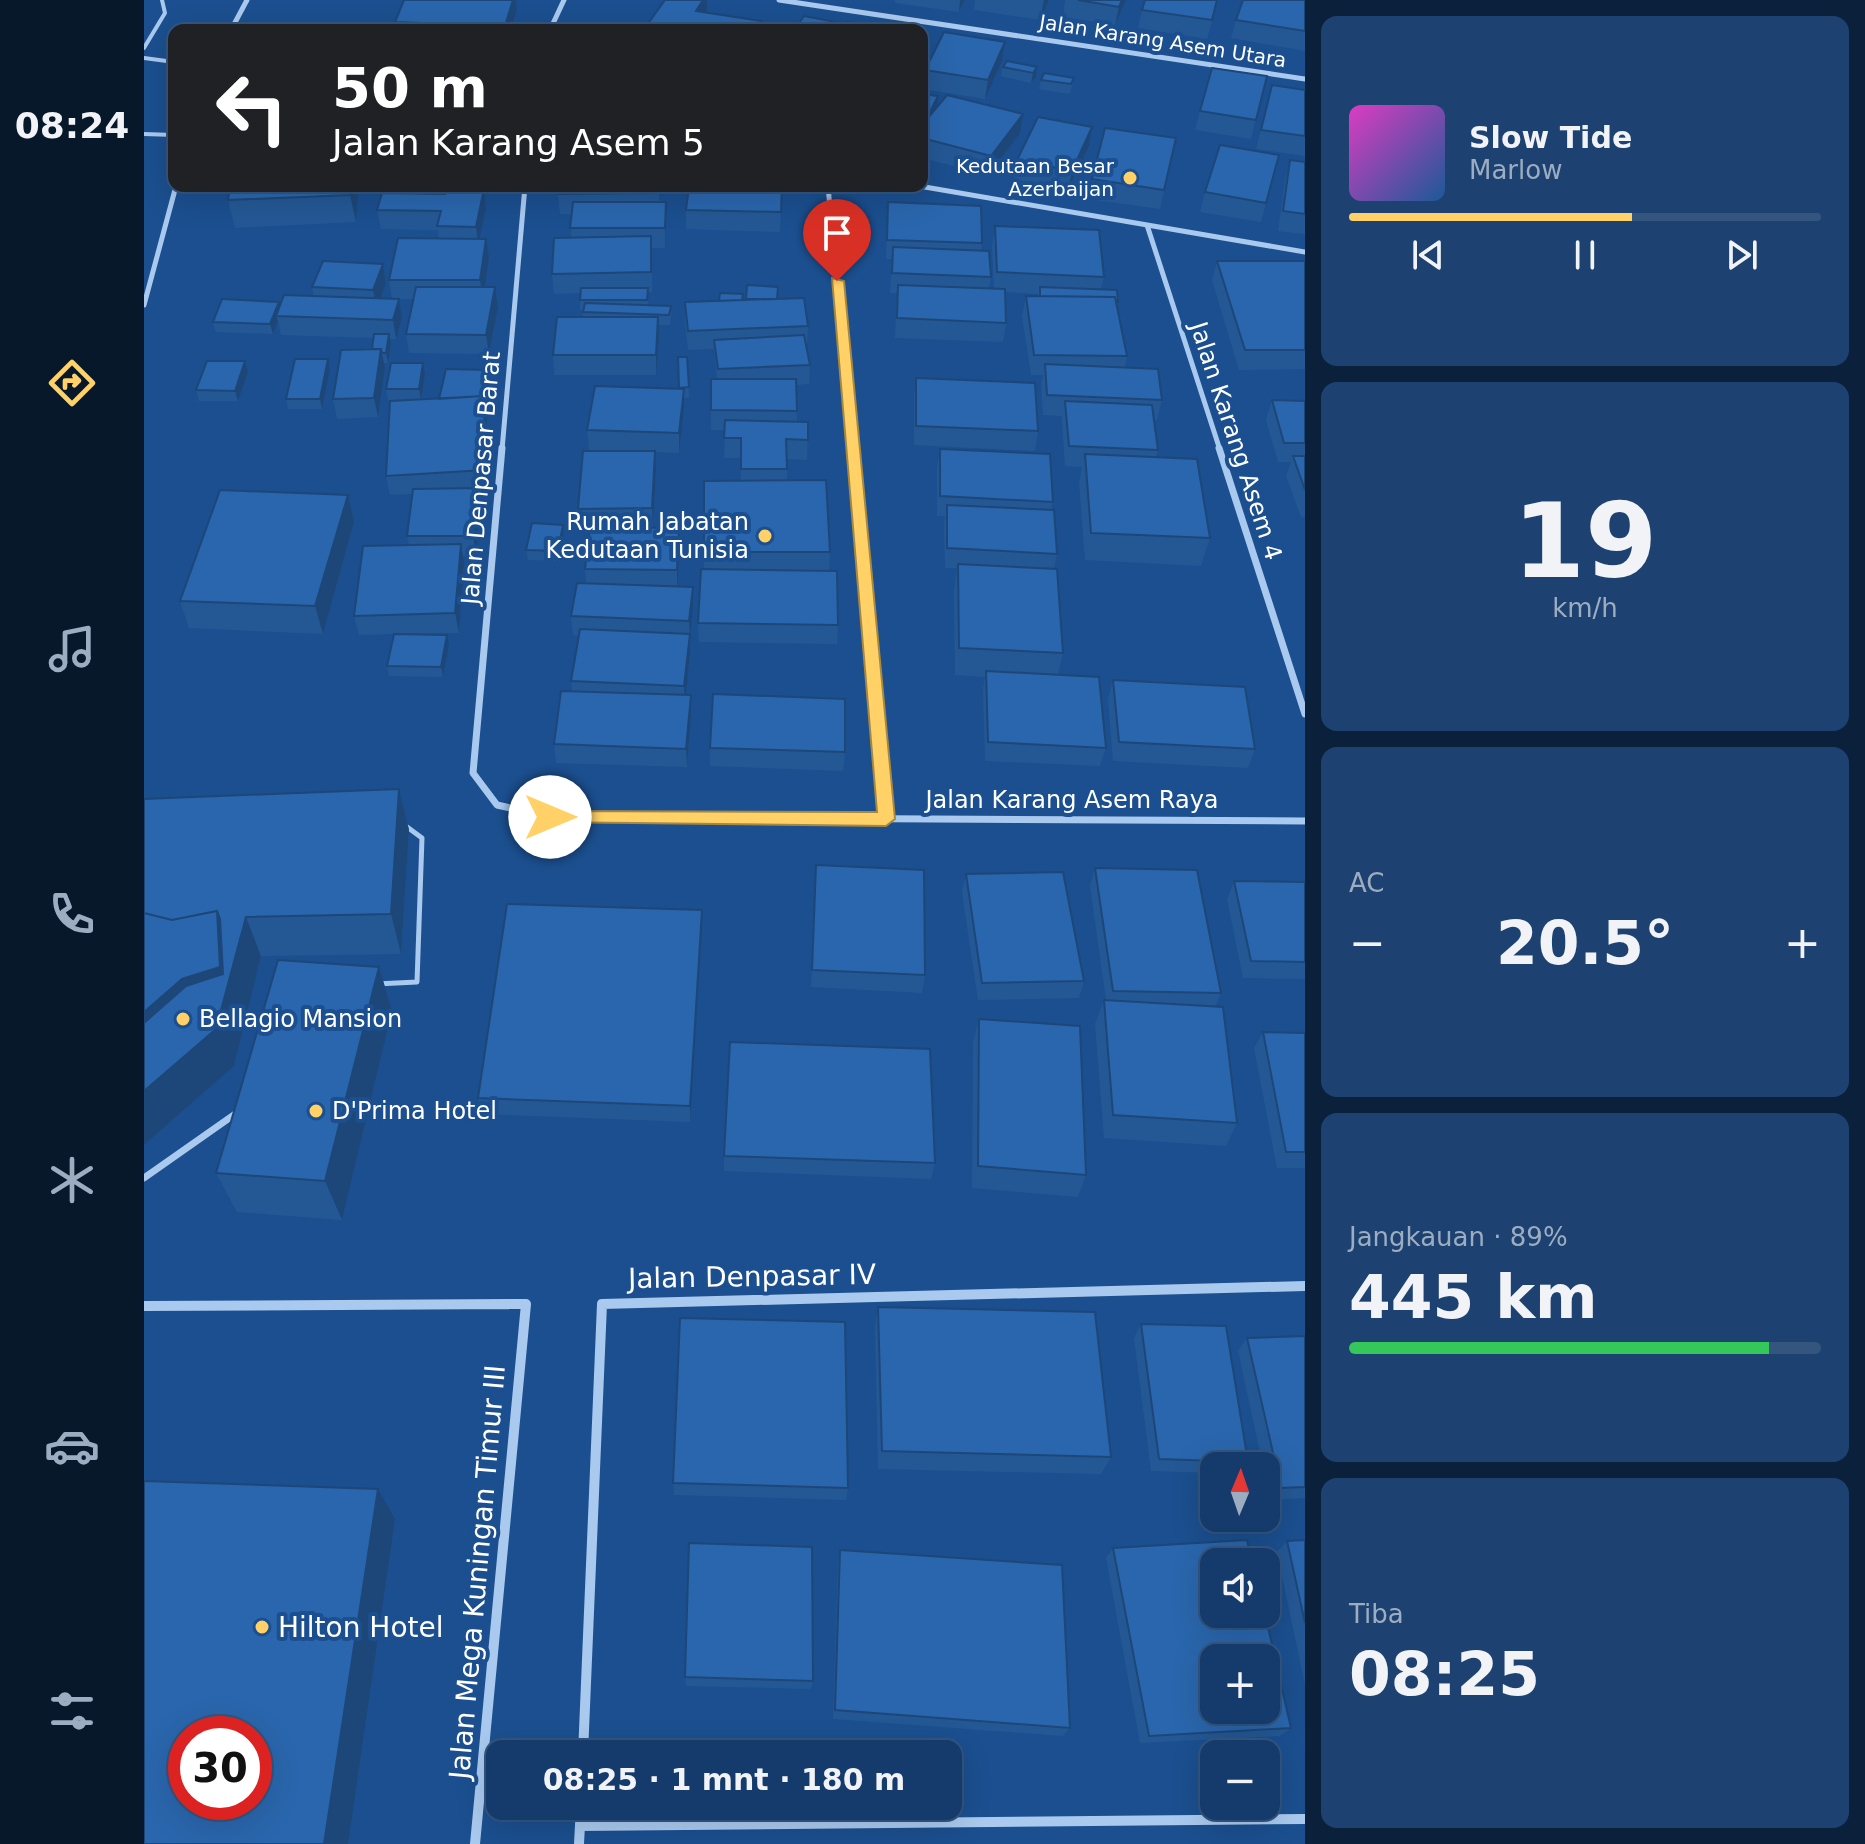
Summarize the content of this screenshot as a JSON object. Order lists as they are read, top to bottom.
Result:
{
  "streets": {
    "street": [
      "Jalan Karang Asem Utara",
      "Jalan Karang Asem 4",
      "Jalan Denpasar Barat",
      "Jalan Karang Asem Raya",
      "Jalan Denpasar IV",
      "Jalan Mega Kuningan Timur III"
    ]
  },
  "crossings": [
    ["Jalan Denpasar Barat", "Jalan Karang Asem Raya"]
  ],
  "places": [
    "Kedutaan Besar Azerbaijan",
    "Rumah Jabatan Kedutaan Tunisia",
    "Bellagio Mansion",
    "D'Prima Hotel",
    "Hilton Hotel"
  ],
  "north": "top",
  "page": {
    "tabs": "08:24",
    "turn": ["50 m", "Jalan Karang Asem 5"],
    "song": ["Slow Tide", "Marlow"],
    "tile": [
      ["19", "km/h"],
      "AC",
      ["Jangkauan · 89%", "445 km"],
      ["Tiba", "08:25"]
    ],
    "heat": ["−", "20.5°", "+"],
    "map_buttons": ["+", "−"],
    "limit": "30",
    "trip": "08:25 · 1 mnt · 180 m"
  }
}
